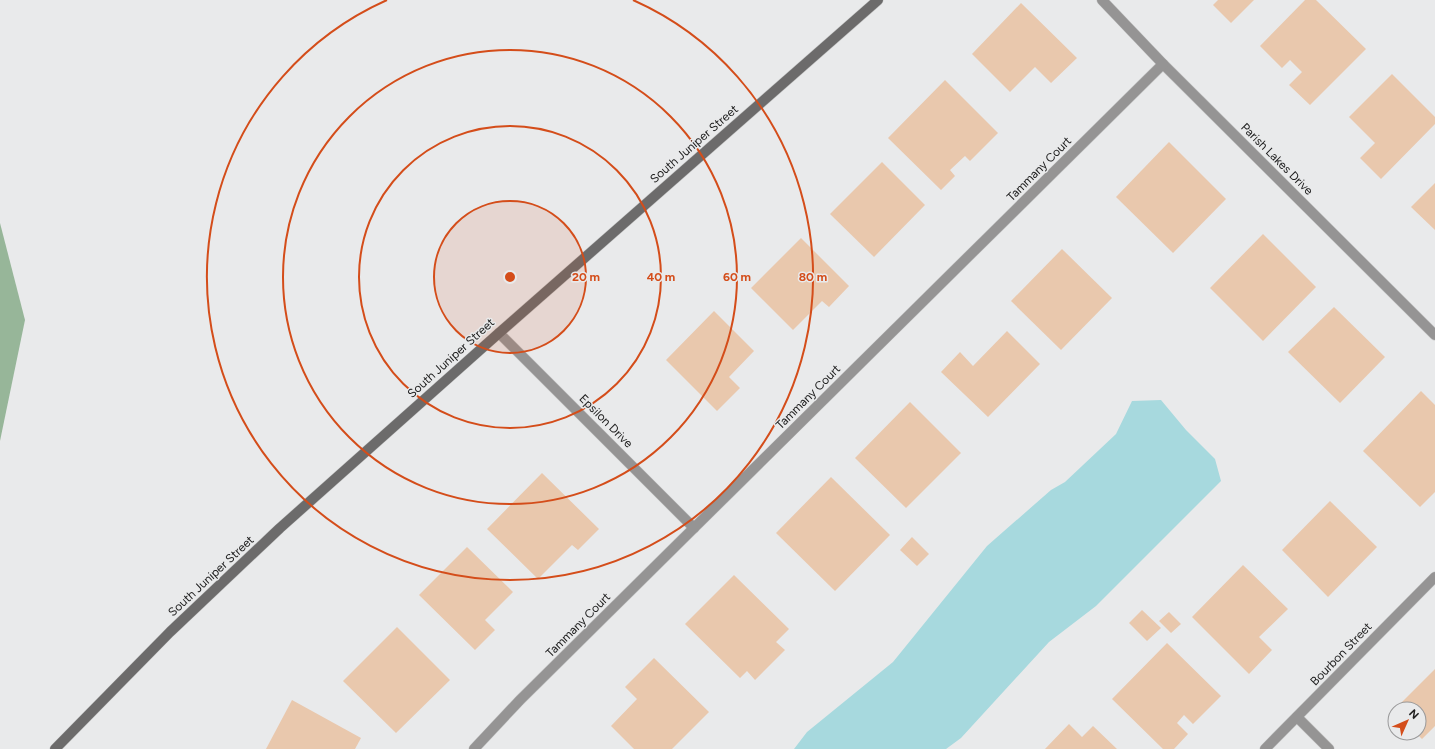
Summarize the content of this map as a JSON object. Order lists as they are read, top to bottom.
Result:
{
  "streets": {
    "street": [
      "South Juniper Street",
      "Parish Lakes Drive",
      "Tammany Court",
      "Epsilon Drive",
      "Bourbon Street"
    ]
  },
  "crossings": [
    ["South Juniper Street", "Epsilon Drive"],
    ["Parish Lakes Drive", "Tammany Court"],
    ["Tammany Court", "Epsilon Drive"]
  ],
  "north": "top right",
  "rings": [
    "20 m",
    "40 m",
    "60 m",
    "80 m"
  ]
}
